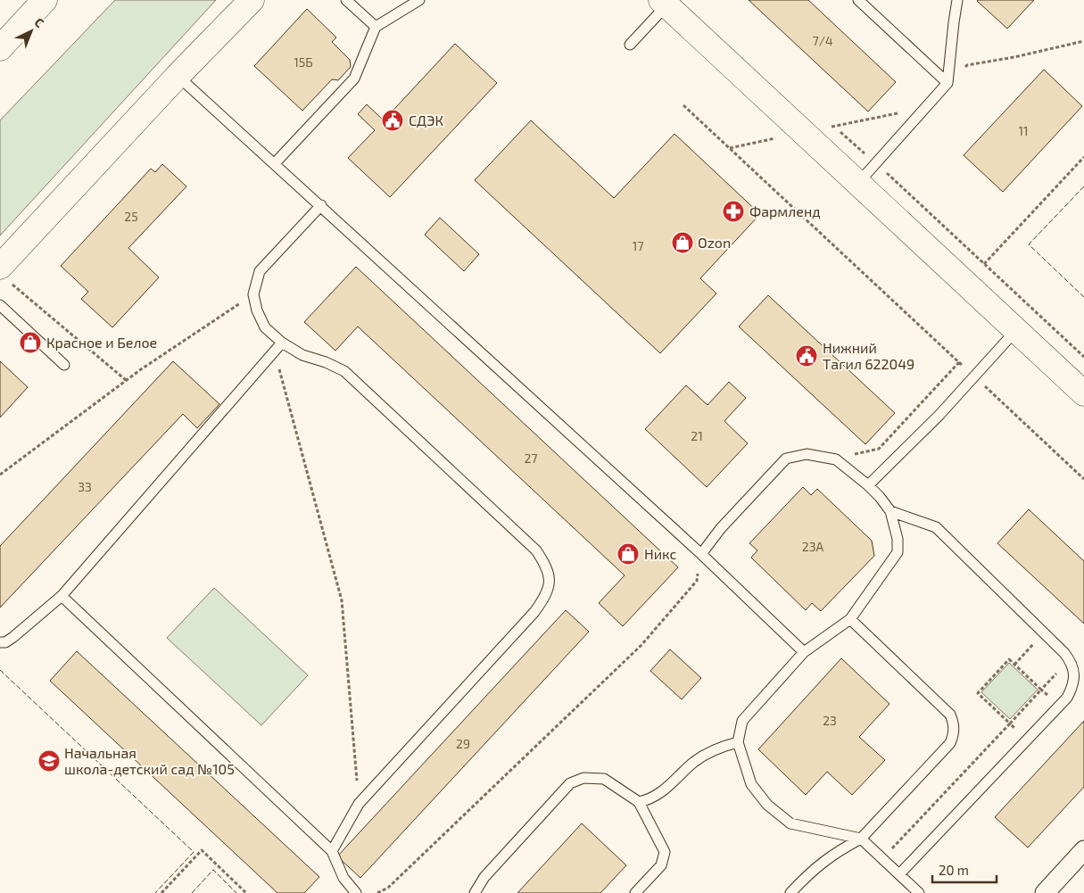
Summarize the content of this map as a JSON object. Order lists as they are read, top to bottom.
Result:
{
  "places": {
    "public building": ["СДЭК", "Нижний Тагил 622049"],
    "pharmacy": ["Фармленд"],
    "shop": ["Ozon", "Красное и Белое", "Никс"],
    "school or university": ["Начальная школа-детский сад №105"]
  },
  "house_numbers": [
    "7/4",
    "15Б",
    "11",
    "25",
    "17",
    "21",
    "27",
    "33",
    "23А",
    "23",
    "29"
  ],
  "scale_bar": "20 m",
  "north": "top right"
}
